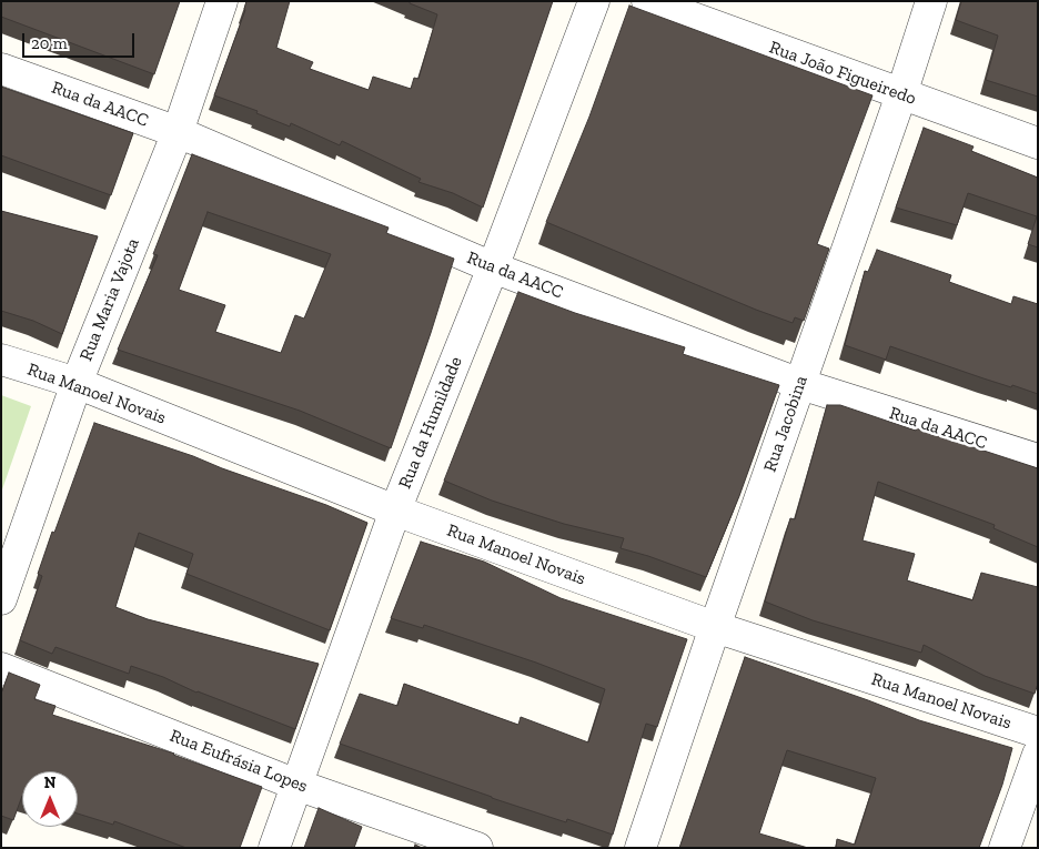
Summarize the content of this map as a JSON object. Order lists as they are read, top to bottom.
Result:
{
  "streets": {
    "street": [
      "Rua João Figueiredo",
      "Rua da AACC",
      "Rua Maria Vajota",
      "Rua Manoel Novais",
      "Rua da Humildade",
      "Rua Jacobina",
      "Rua Eufrásia Lopes"
    ]
  },
  "crossings": [
    ["Rua João Figueiredo", "Rua Jacobina"],
    ["Rua da AACC", "Rua Maria Vajota"],
    ["Rua da AACC", "Rua da Humildade"],
    ["Rua da AACC", "Rua Jacobina"],
    ["Rua Maria Vajota", "Rua Manoel Novais"],
    ["Rua Manoel Novais", "Rua da Humildade"],
    ["Rua Manoel Novais", "Rua Jacobina"],
    ["Rua da Humildade", "Rua Eufrásia Lopes"]
  ],
  "scale_bar": "20 m",
  "north": "top"
}
